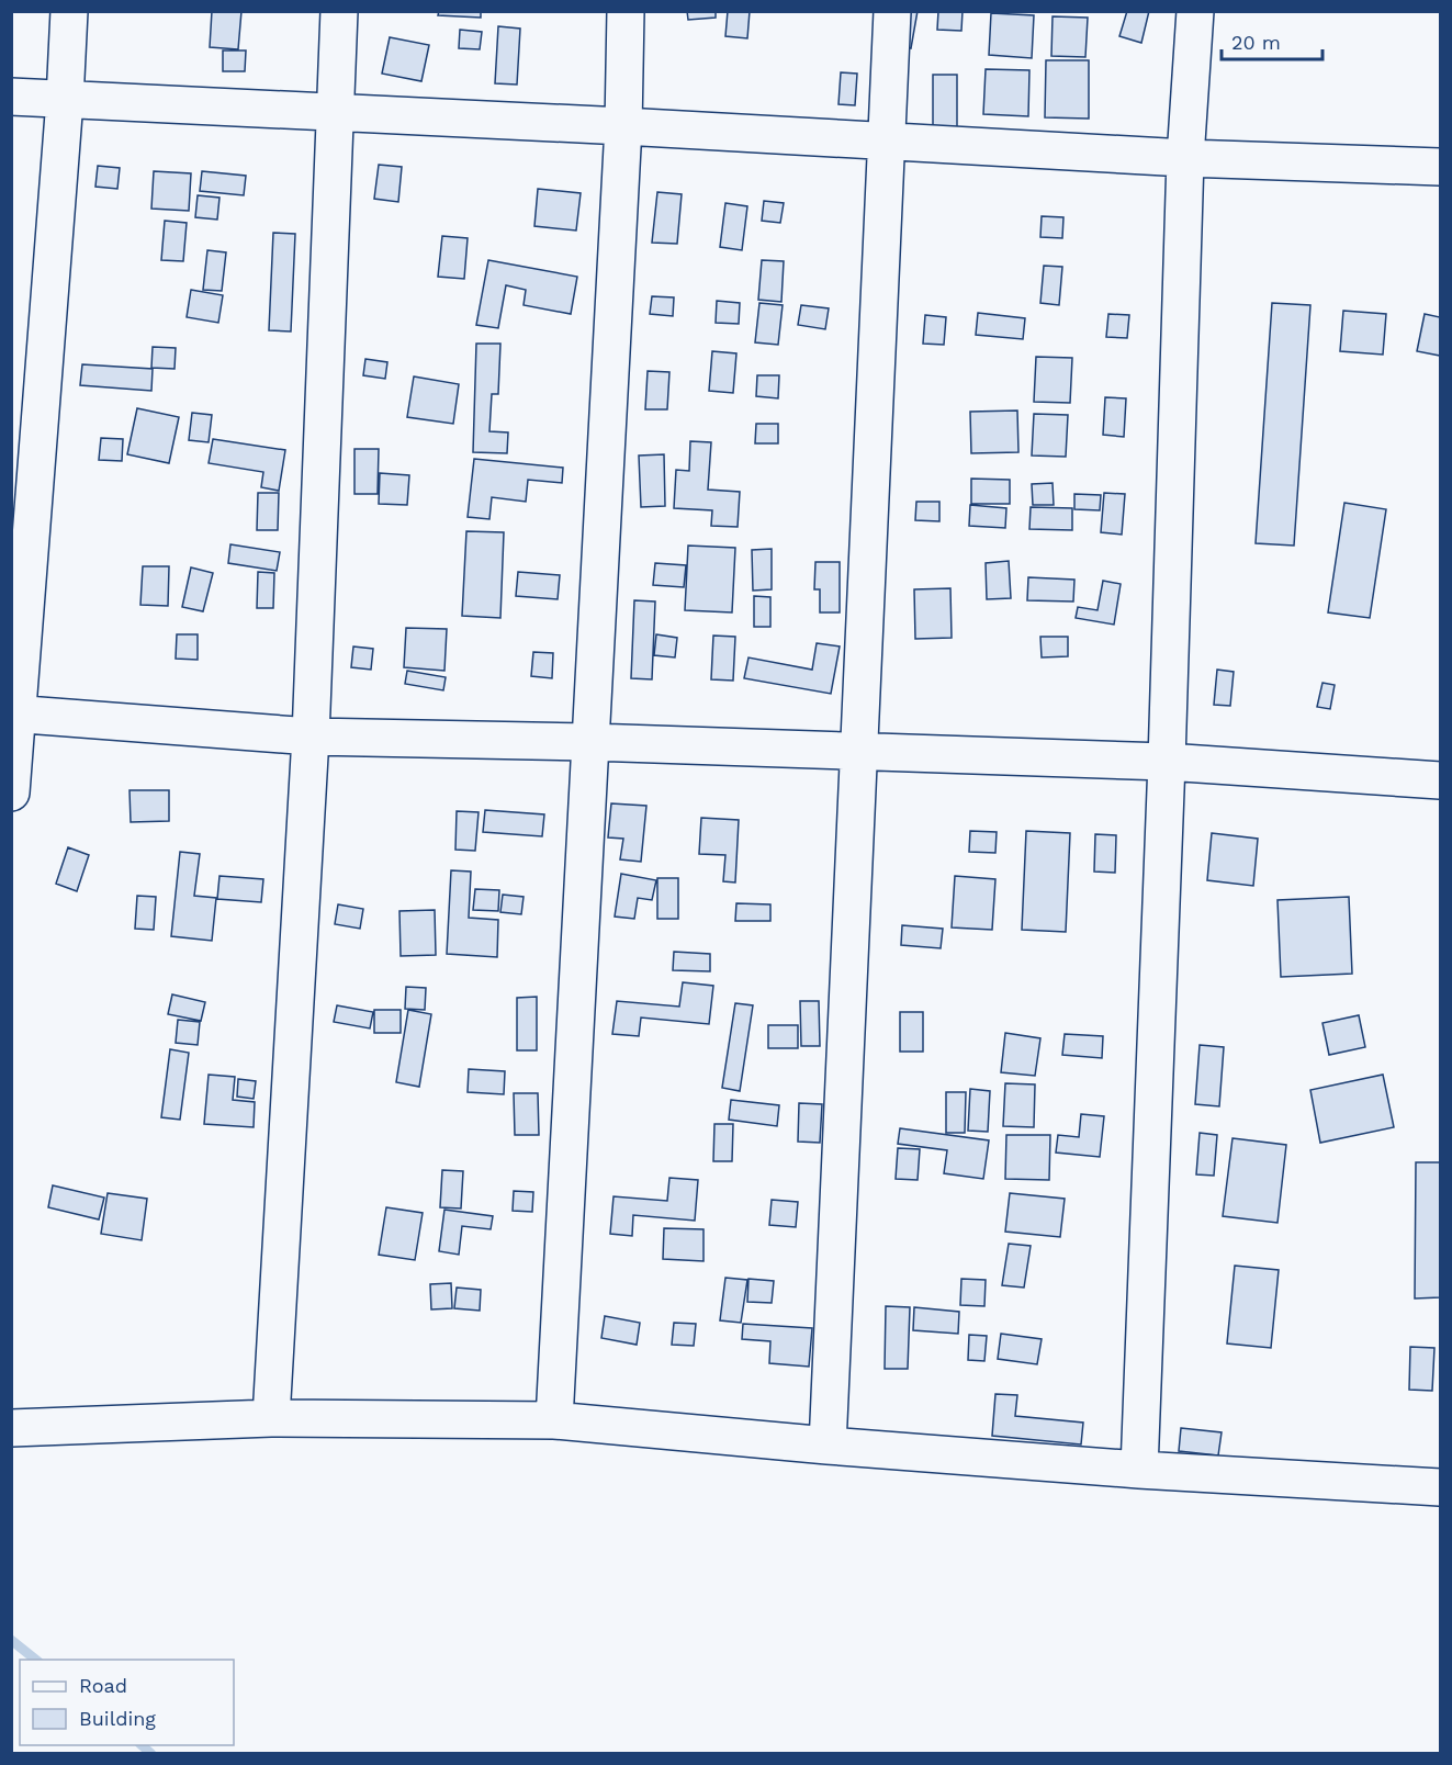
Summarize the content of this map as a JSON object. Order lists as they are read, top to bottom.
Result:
{
  "legend": ["Road", "Building"],
  "scale_bar": "20 m"
}
